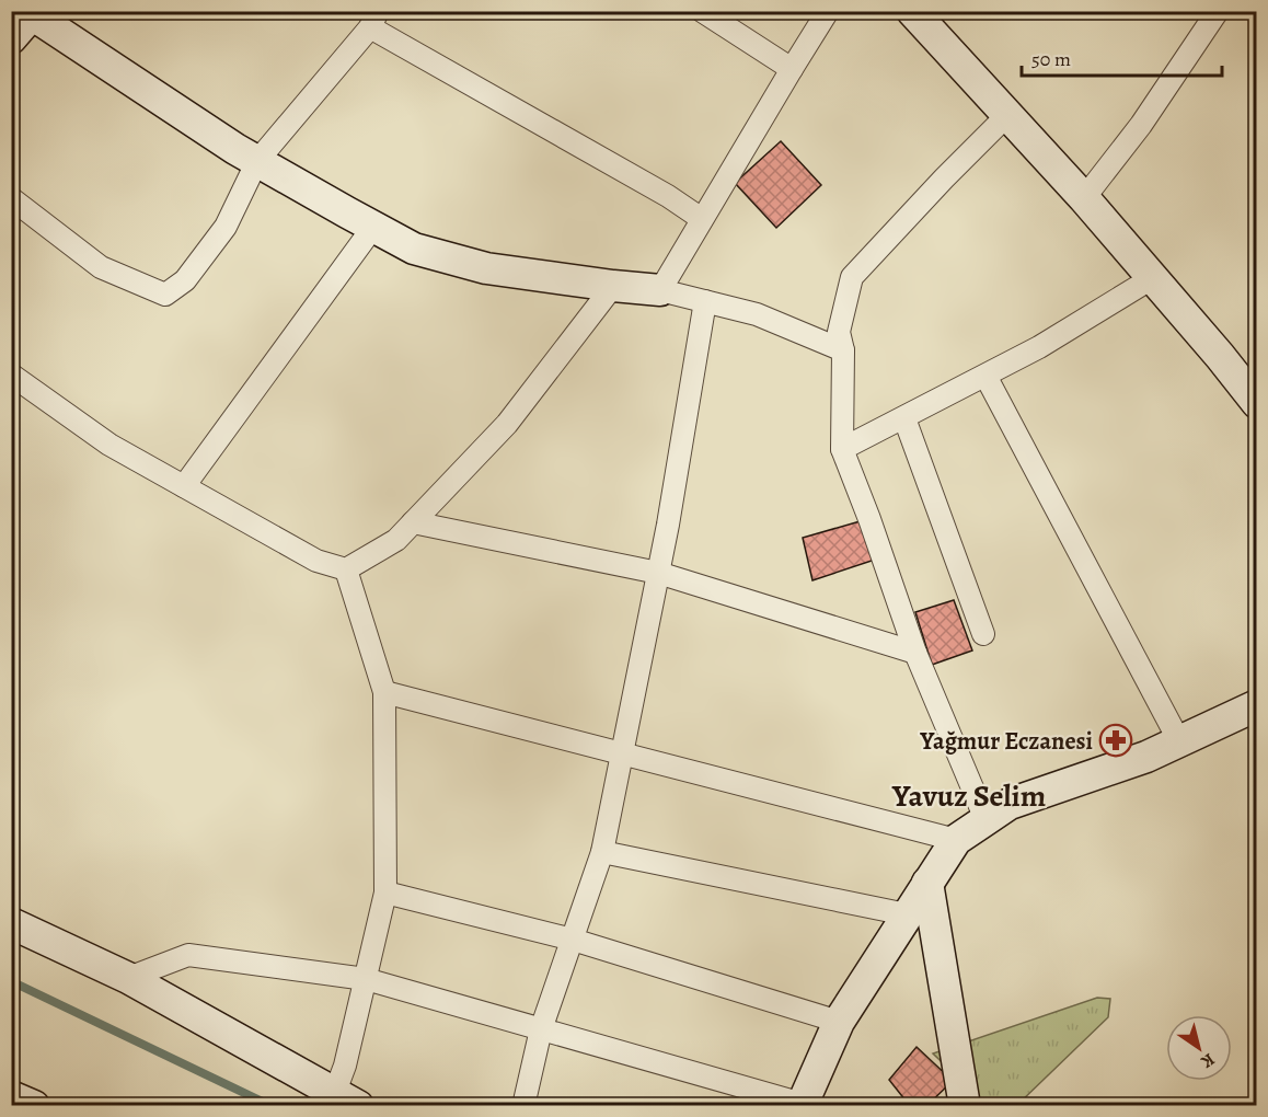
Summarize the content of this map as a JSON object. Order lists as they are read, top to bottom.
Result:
{
  "districts": ["Yavuz Selim"],
  "places": {
    "pharmacy": ["Yağmur Eczanesi"]
  },
  "scale_bar": "50 m",
  "north": "bottom right"
}
